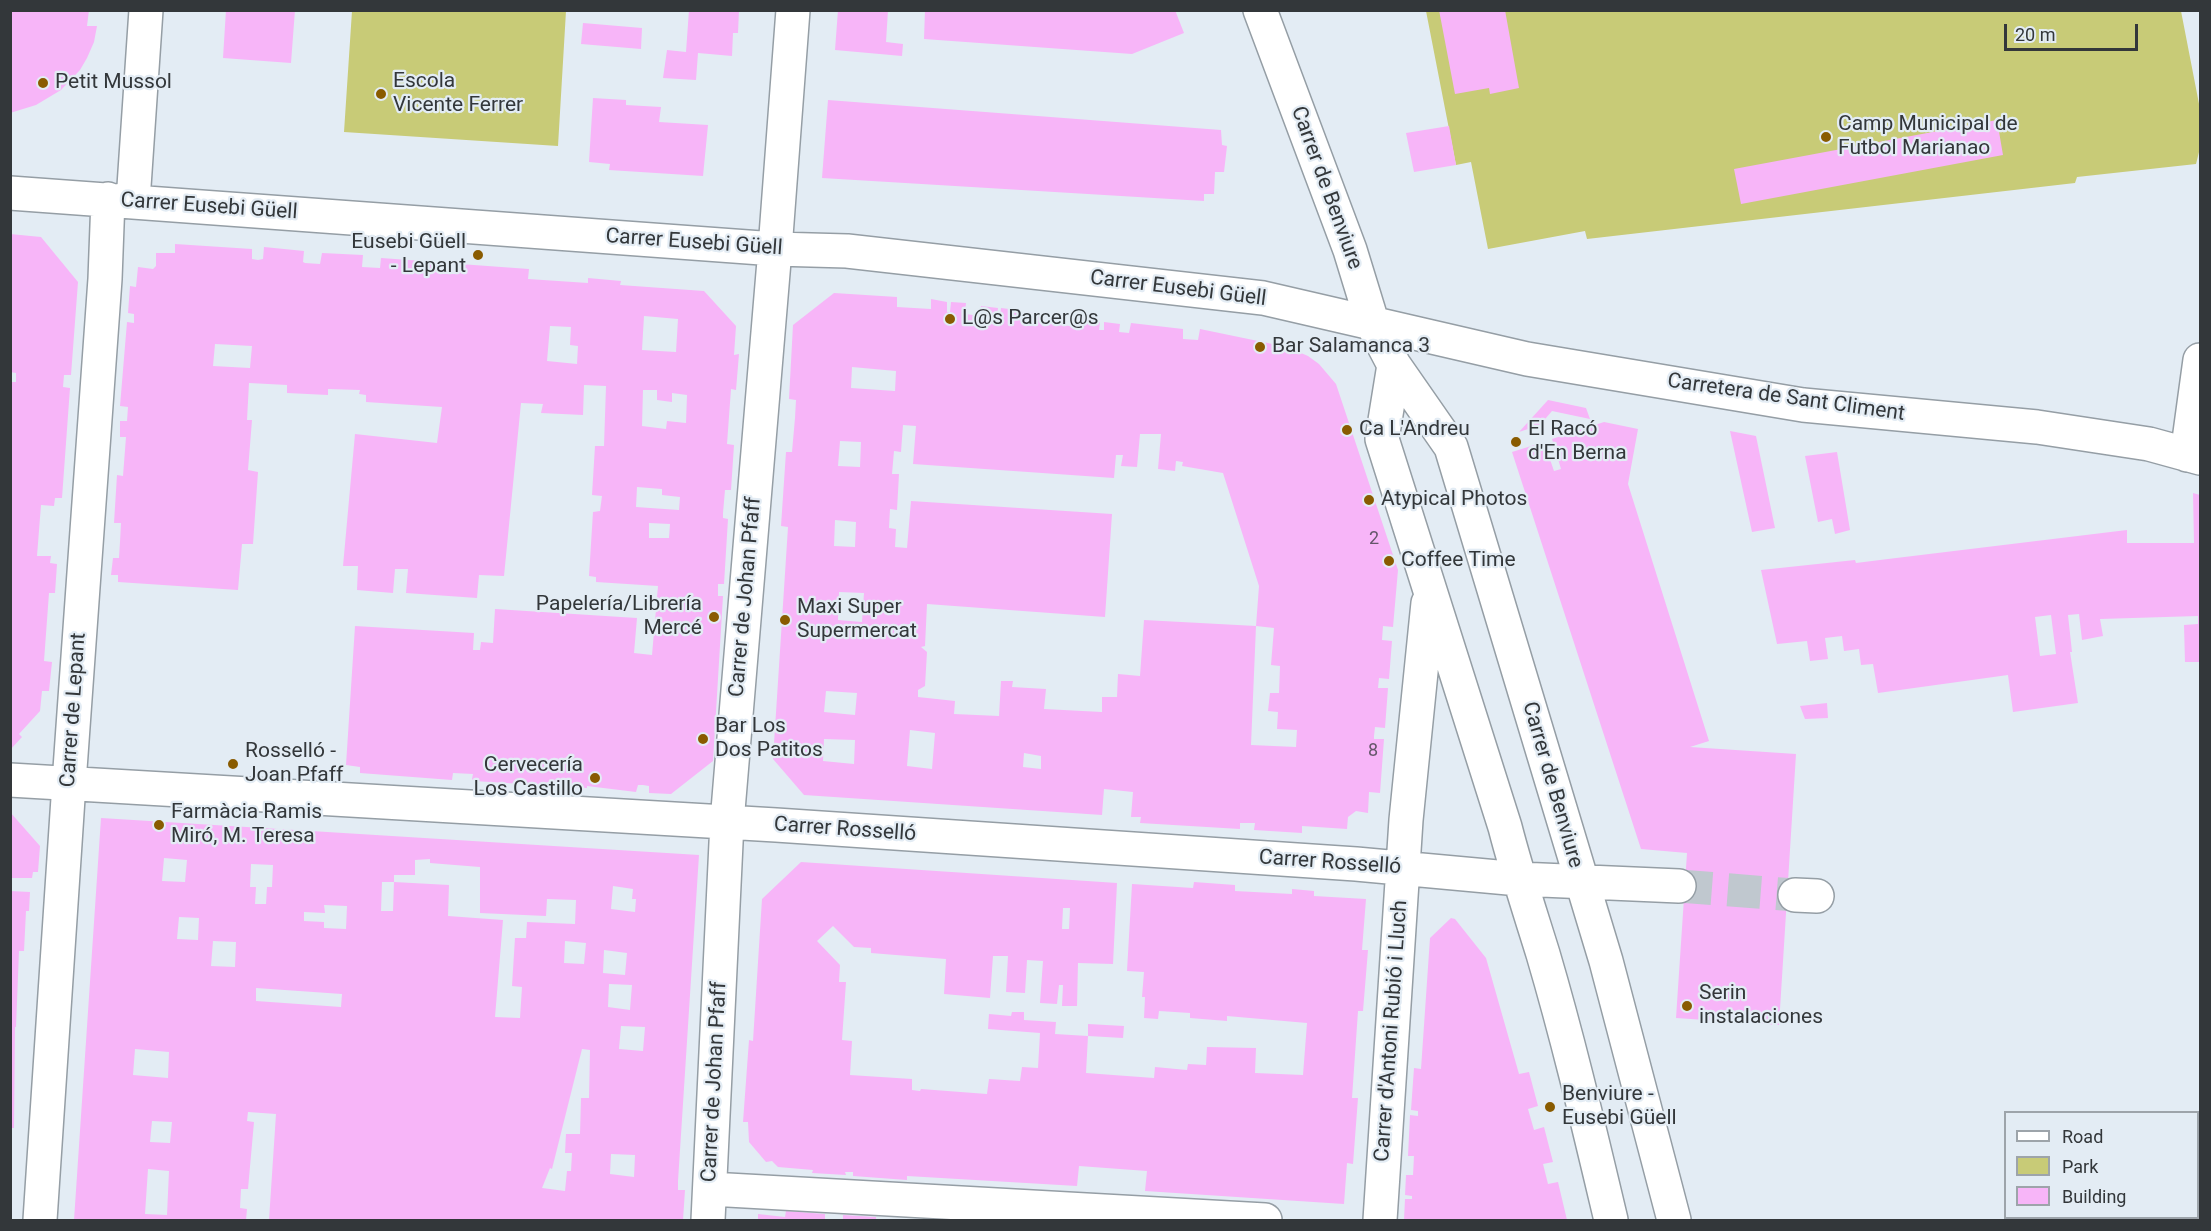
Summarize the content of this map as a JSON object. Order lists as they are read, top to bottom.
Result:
{
  "streets": {
    "street": [
      "Carrer de Benviure",
      "Carrer Eusebi Güell",
      "Carretera de Sant Climent",
      "Carrer de Johan Pfaff",
      "Carrer de Lepant",
      "Carrer Rosselló",
      "Carrer d'Antoni Rubió i Lluch"
    ]
  },
  "crossings": [
    ["Carrer de Benviure", "Carrer Eusebi Güell"],
    ["Carrer de Benviure", "Carretera de Sant Climent"],
    ["Carrer de Benviure", "Carrer Rosselló"],
    ["Carrer Eusebi Güell", "Carretera de Sant Climent"],
    ["Carrer Eusebi Güell", "Carrer de Johan Pfaff"],
    ["Carrer Eusebi Güell", "Carrer de Lepant"],
    ["Carrer de Johan Pfaff", "Carrer Rosselló"],
    ["Carrer de Lepant", "Carrer Rosselló"],
    ["Carrer Rosselló", "Carrer d'Antoni Rubió i Lluch"]
  ],
  "places": [
    "Petit Mussol",
    "Escola Vicente Ferrer",
    "Camp Municipal de Futbol Marianao",
    "Eusebi Güell - Lepant",
    "L@s Parcer@s",
    "Bar Salamanca 3",
    "Ca L'Andreu",
    "El Racó d'En Berna",
    "Atypical Photos",
    "Coffee Time",
    "Papelería/Librería Mercé",
    "Maxi Super Supermercat",
    "Bar Los Dos Patitos",
    "Rosselló - Joan Pfaff",
    "Cervecería Los Castillo",
    "Farmàcia Ramis Miró, M. Teresa",
    "Serin instalaciones",
    "Benviure - Eusebi Güell"
  ],
  "house_numbers": ["2", "8"],
  "legend": ["Road", "Park", "Building"],
  "scale_bar": "20 m"
}
